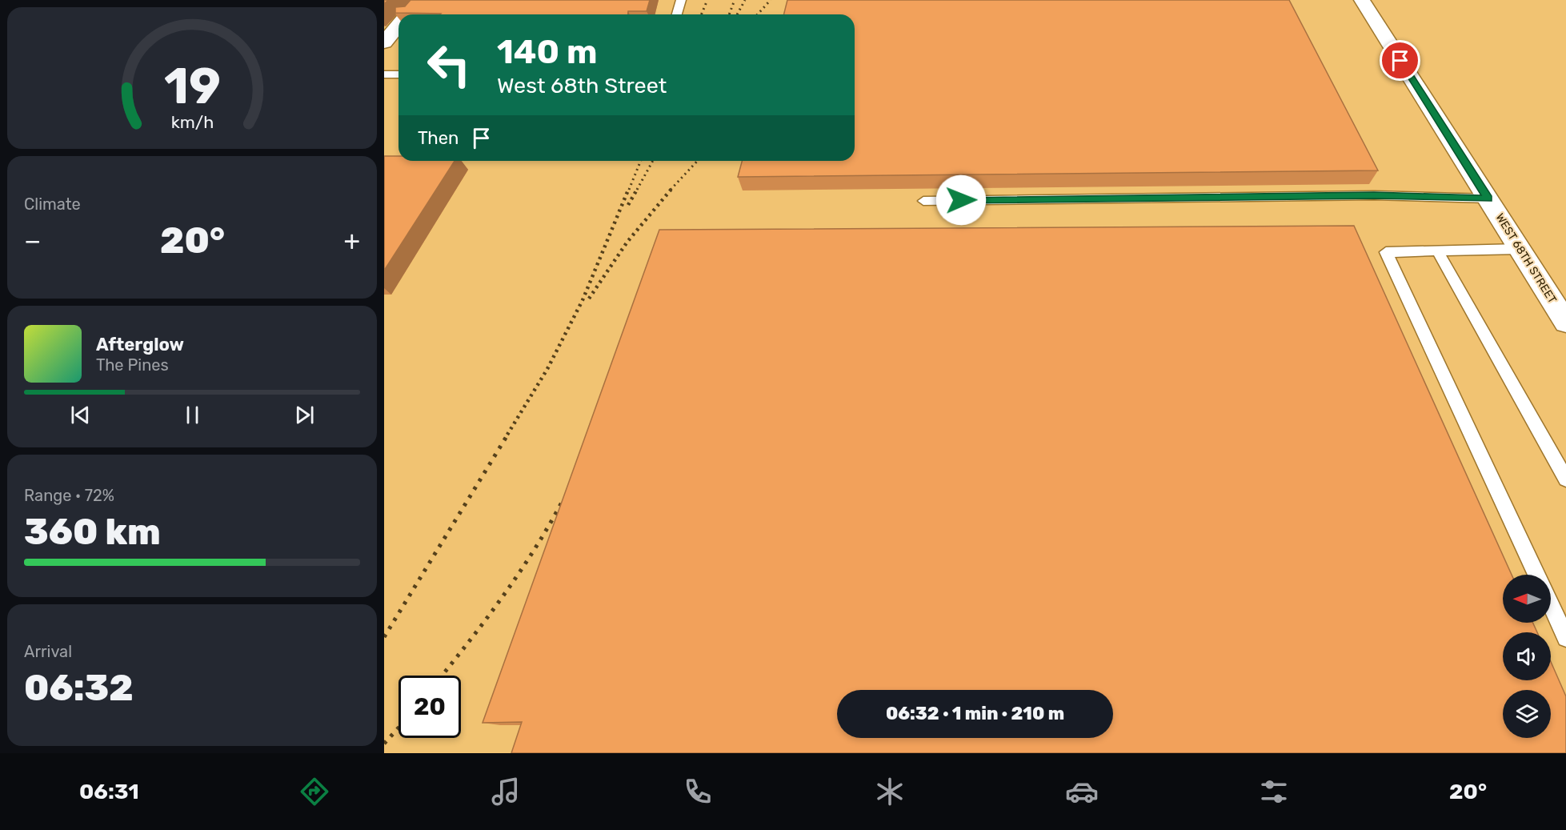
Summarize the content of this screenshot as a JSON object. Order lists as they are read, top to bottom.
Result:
{
  "streets": {
    "street": ["WEST 68TH STREET"]
  },
  "north": "left",
  "page": {
    "turn": ["140 m", "West 68th Street"],
    "then": "Then",
    "tile": [
      "Climate",
      ["Range · 72%", "360 km"],
      ["Arrival", "06:32"]
    ],
    "heat": ["−", "20°", "+"],
    "song": ["Afterglow", "The Pines"],
    "limit": "20",
    "trip": "06:32 · 1 min · 210 m",
    "tabs": ["06:31", "20°"],
    "gauge": ["19", "km/h"]
  }
}
